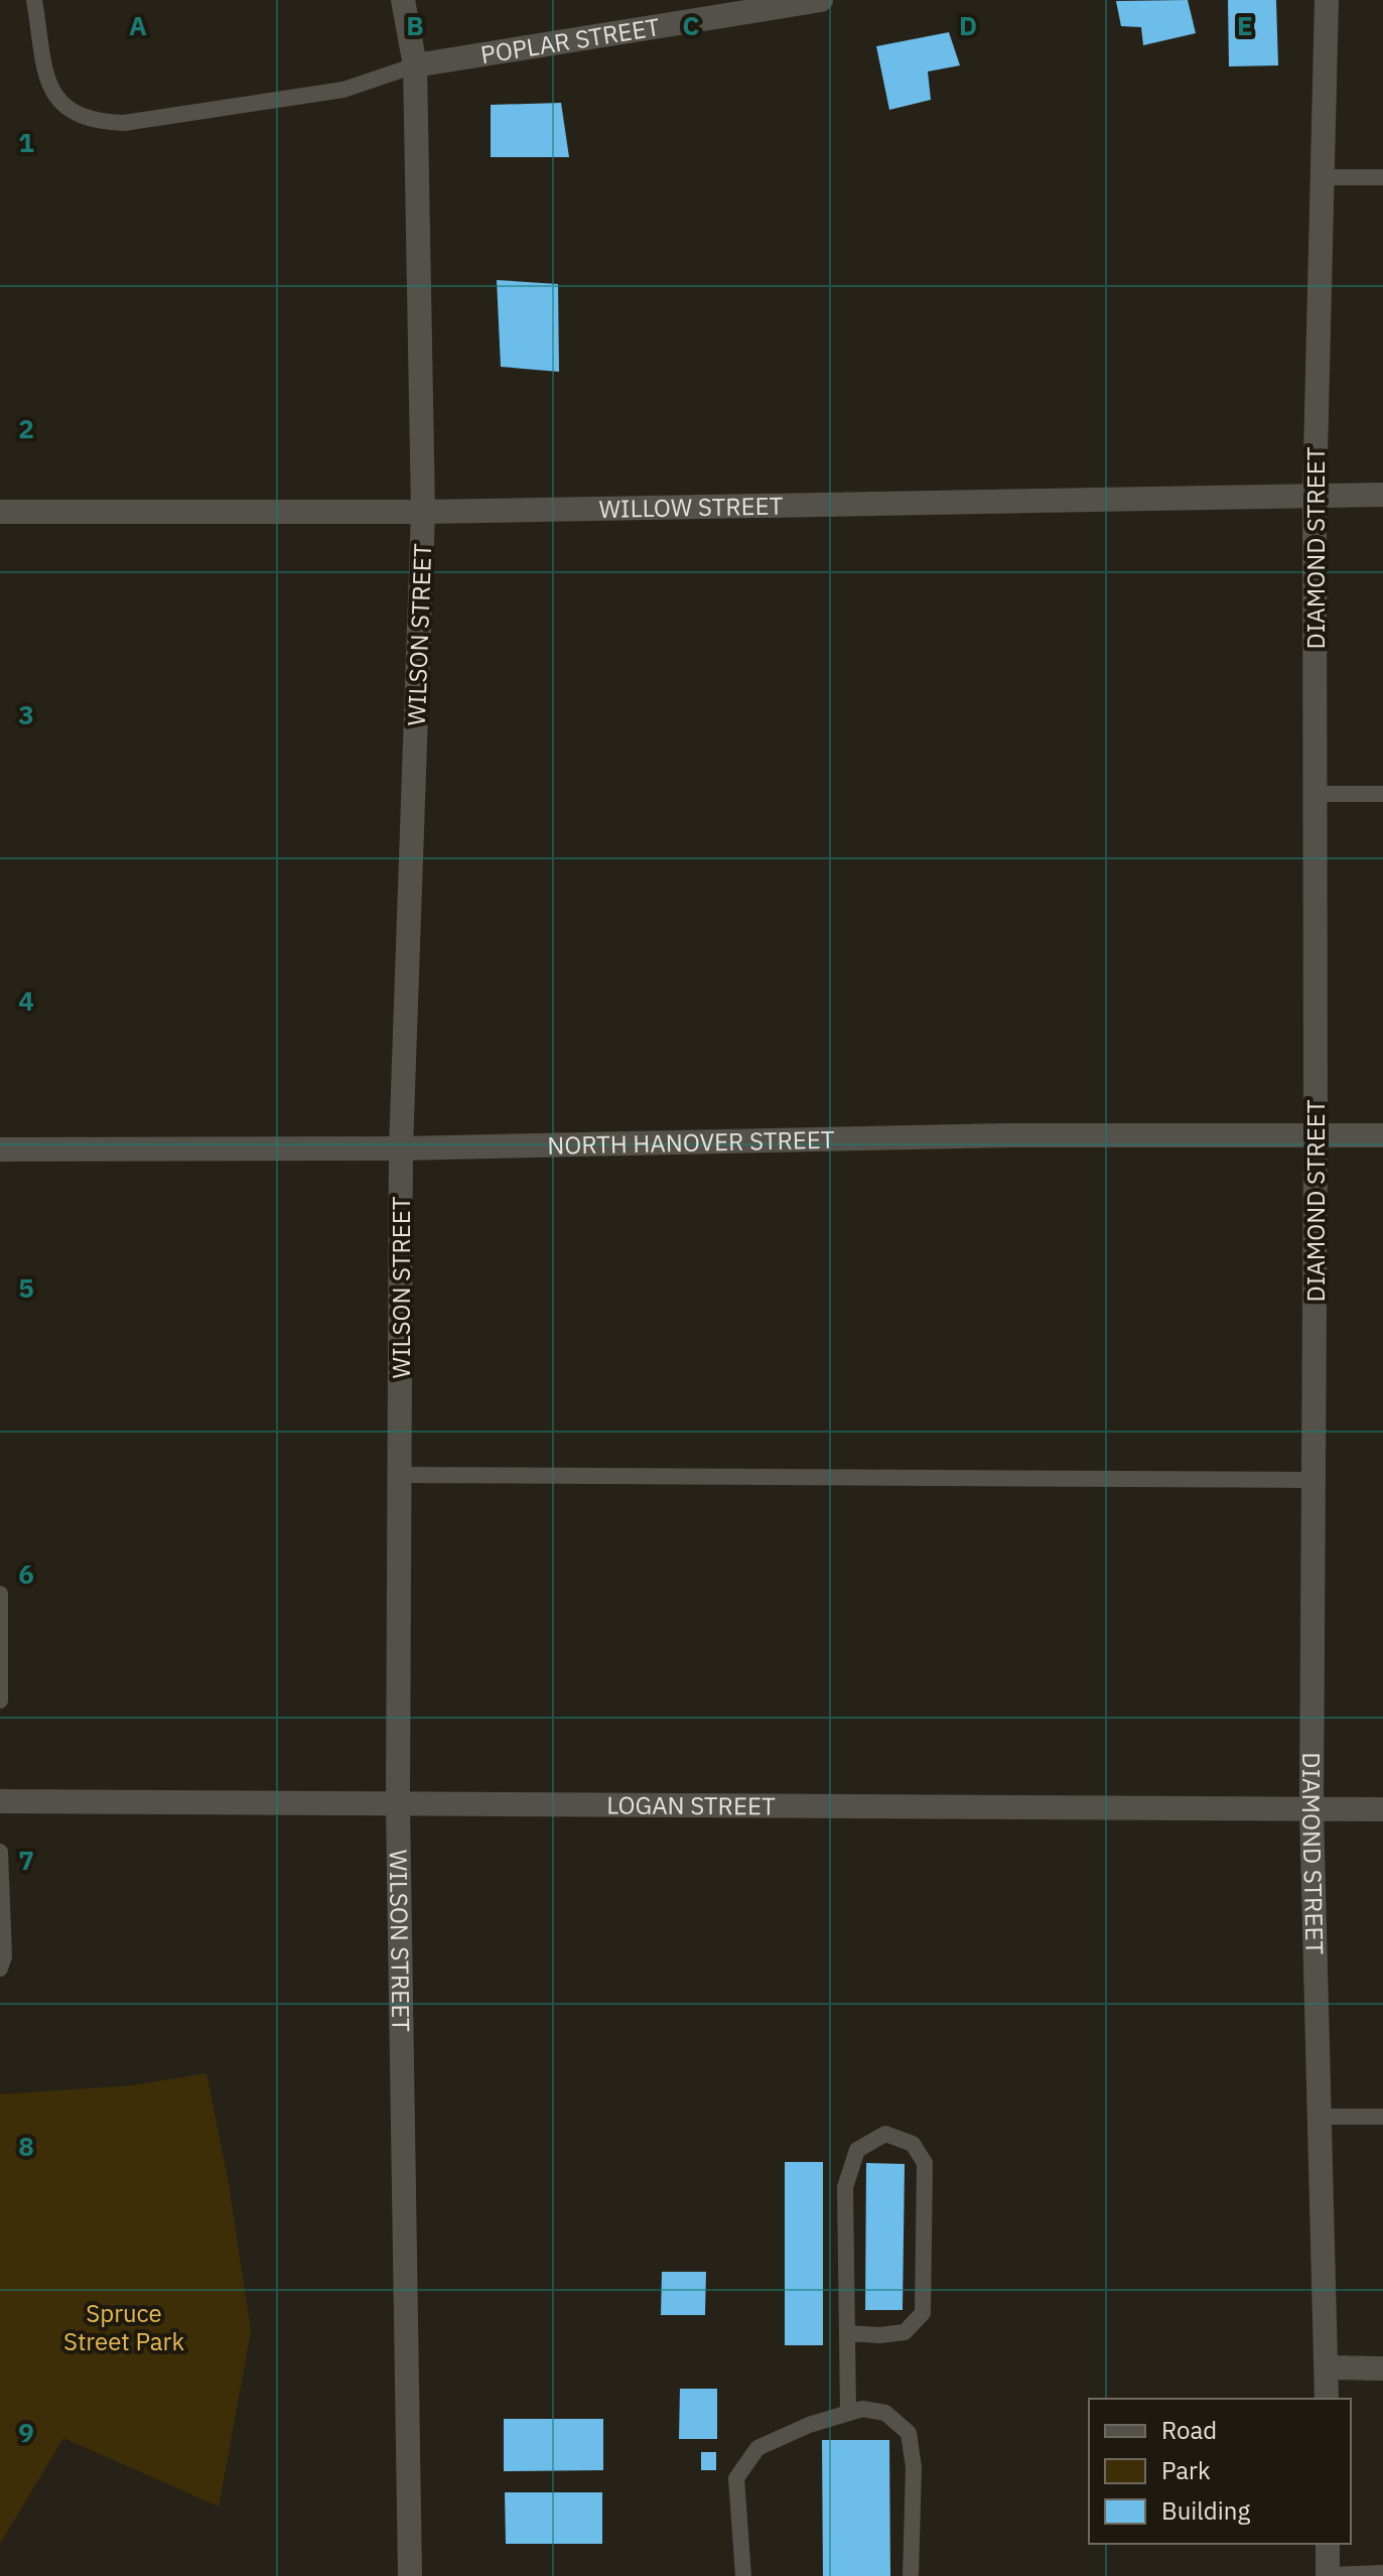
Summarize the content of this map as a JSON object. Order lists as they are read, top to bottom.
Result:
{
  "streets": {
    "street": [
      "POPLAR STREET",
      "WILLOW STREET",
      "DIAMOND STREET",
      "WILSON STREET",
      "NORTH HANOVER STREET",
      "LOGAN STREET"
    ]
  },
  "crossings": [
    ["POPLAR STREET", "WILSON STREET"],
    ["WILLOW STREET", "DIAMOND STREET"],
    ["WILLOW STREET", "WILSON STREET"],
    ["DIAMOND STREET", "NORTH HANOVER STREET"],
    ["DIAMOND STREET", "LOGAN STREET"],
    ["WILSON STREET", "NORTH HANOVER STREET"],
    ["WILSON STREET", "LOGAN STREET"]
  ],
  "parks": ["Spruce Street Park"],
  "legend": ["Road", "Park", "Building"],
  "grid": {
    "columns": [
      "A",
      "B",
      "C",
      "D",
      "E"
    ],
    "rows": [
      "1",
      "2",
      "3",
      "4",
      "5",
      "6",
      "7",
      "8",
      "9"
    ]
  }
}
